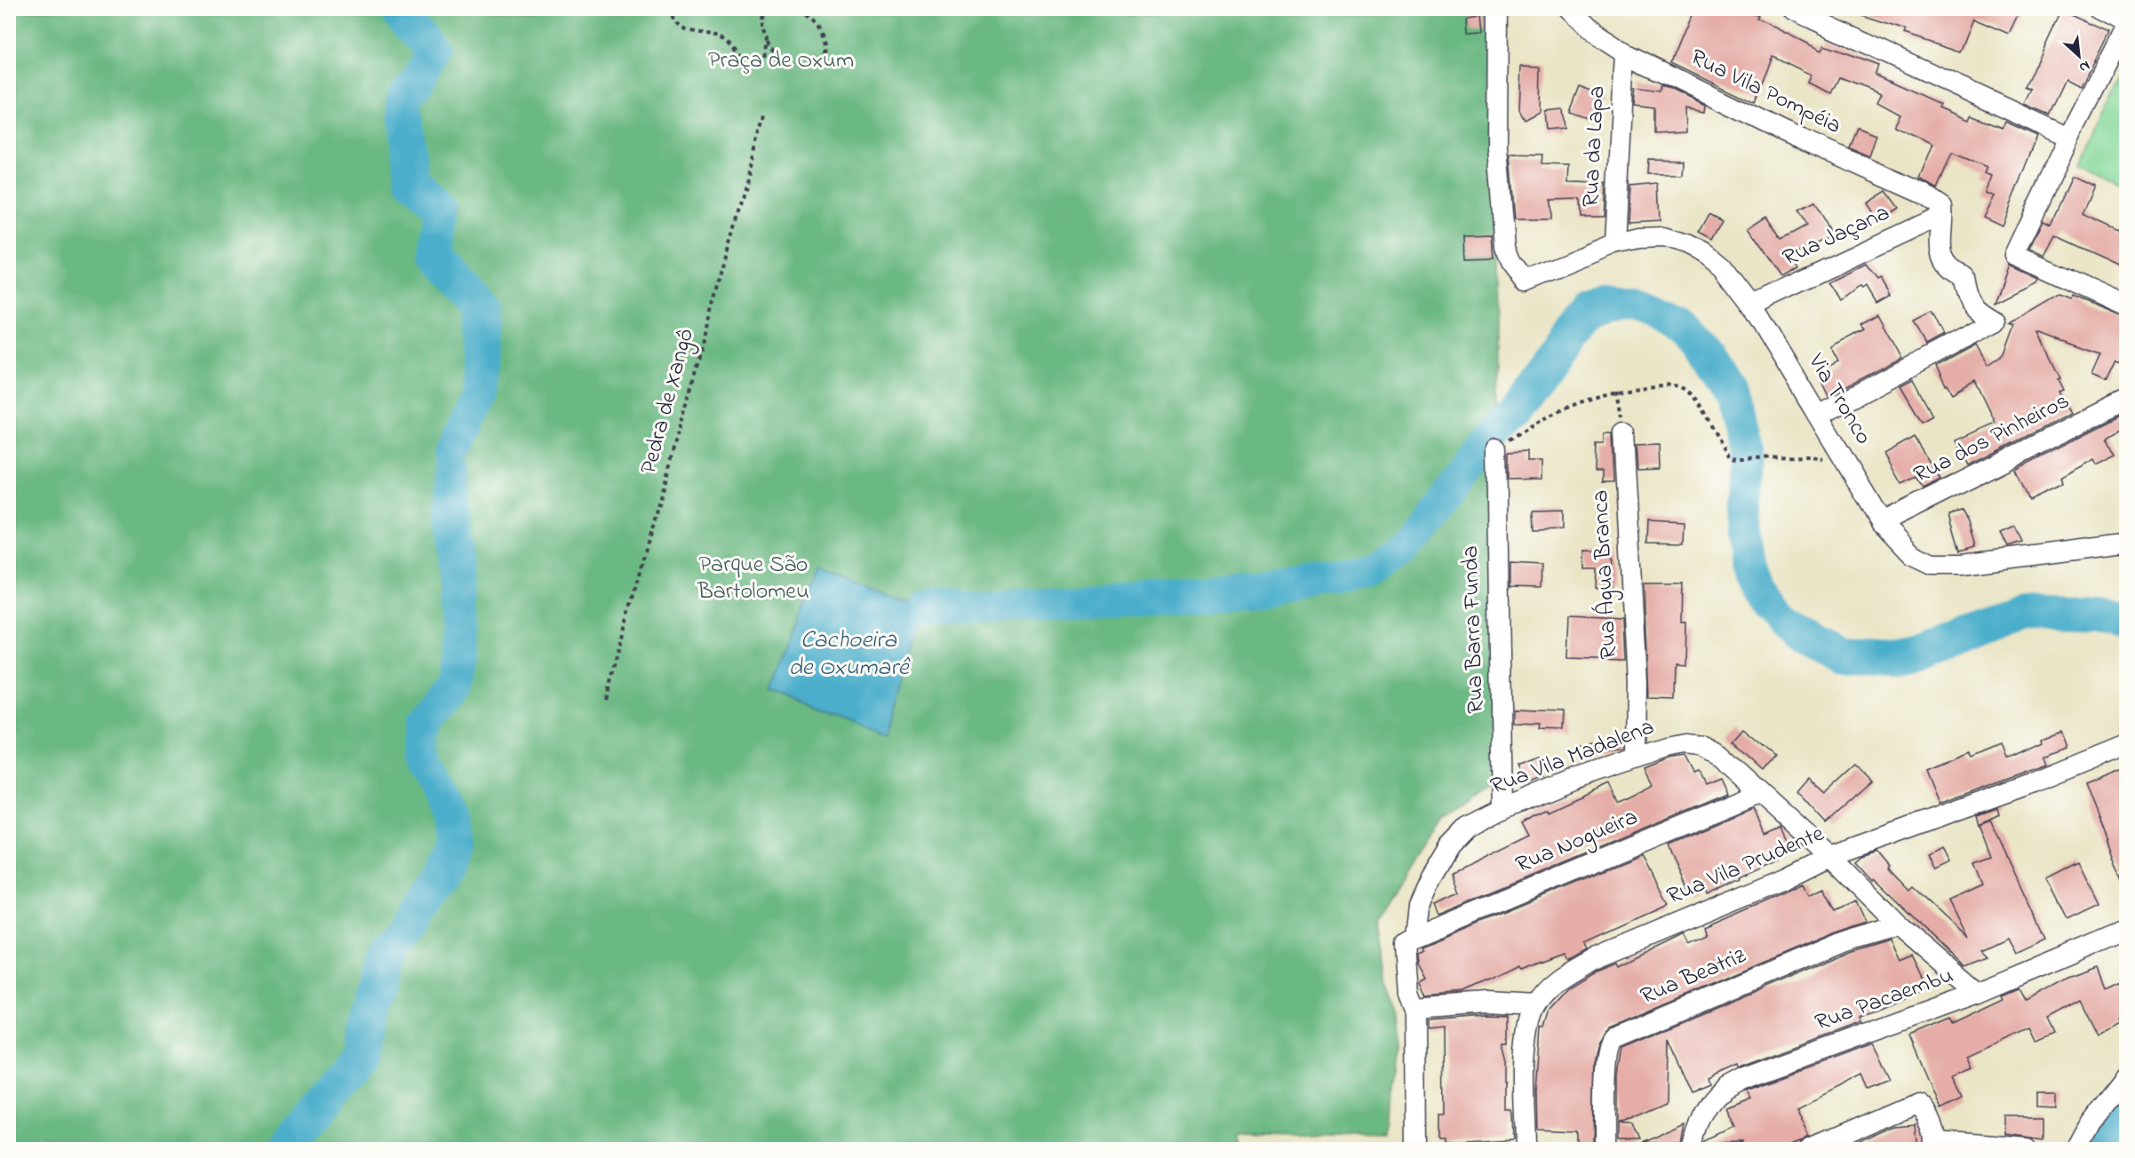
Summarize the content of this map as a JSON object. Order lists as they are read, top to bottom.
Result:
{
  "streets": {
    "street": [
      "Rua Vila Pompéia",
      "Rua da Lapa",
      "Rua Jaçana",
      "Via Tronco",
      "Rua dos Pinheiros",
      "Rua Água Branca",
      "Rua Barra Funda",
      "Rua Vila Madalena",
      "Rua Nogueira",
      "Rua Vila Prudente",
      "Rua Beatriz",
      "Rua Pacaembu"
    ],
    "path": ["Pedra de Xangô"]
  },
  "crossings": [
    ["Rua Vila Pompéia", "Rua da Lapa"],
    ["Rua Vila Pompéia", "Rua Jaçana"],
    ["Rua da Lapa", "Via Tronco"],
    ["Rua Jaçana", "Via Tronco"],
    ["Via Tronco", "Rua dos Pinheiros"],
    ["Rua Água Branca", "Rua Vila Madalena"],
    ["Rua Barra Funda", "Rua Vila Madalena"],
    ["Rua Vila Madalena", "Rua Nogueira"],
    ["Rua Vila Madalena", "Rua Vila Prudente"],
    ["Rua Vila Madalena", "Rua Beatriz"],
    ["Rua Vila Madalena", "Rua Pacaembu"]
  ],
  "water": ["Cachoeira de Oxumarê"],
  "parks": ["Praça de Oxum", "Parque São Bartolomeu"],
  "north": "bottom right"
}
